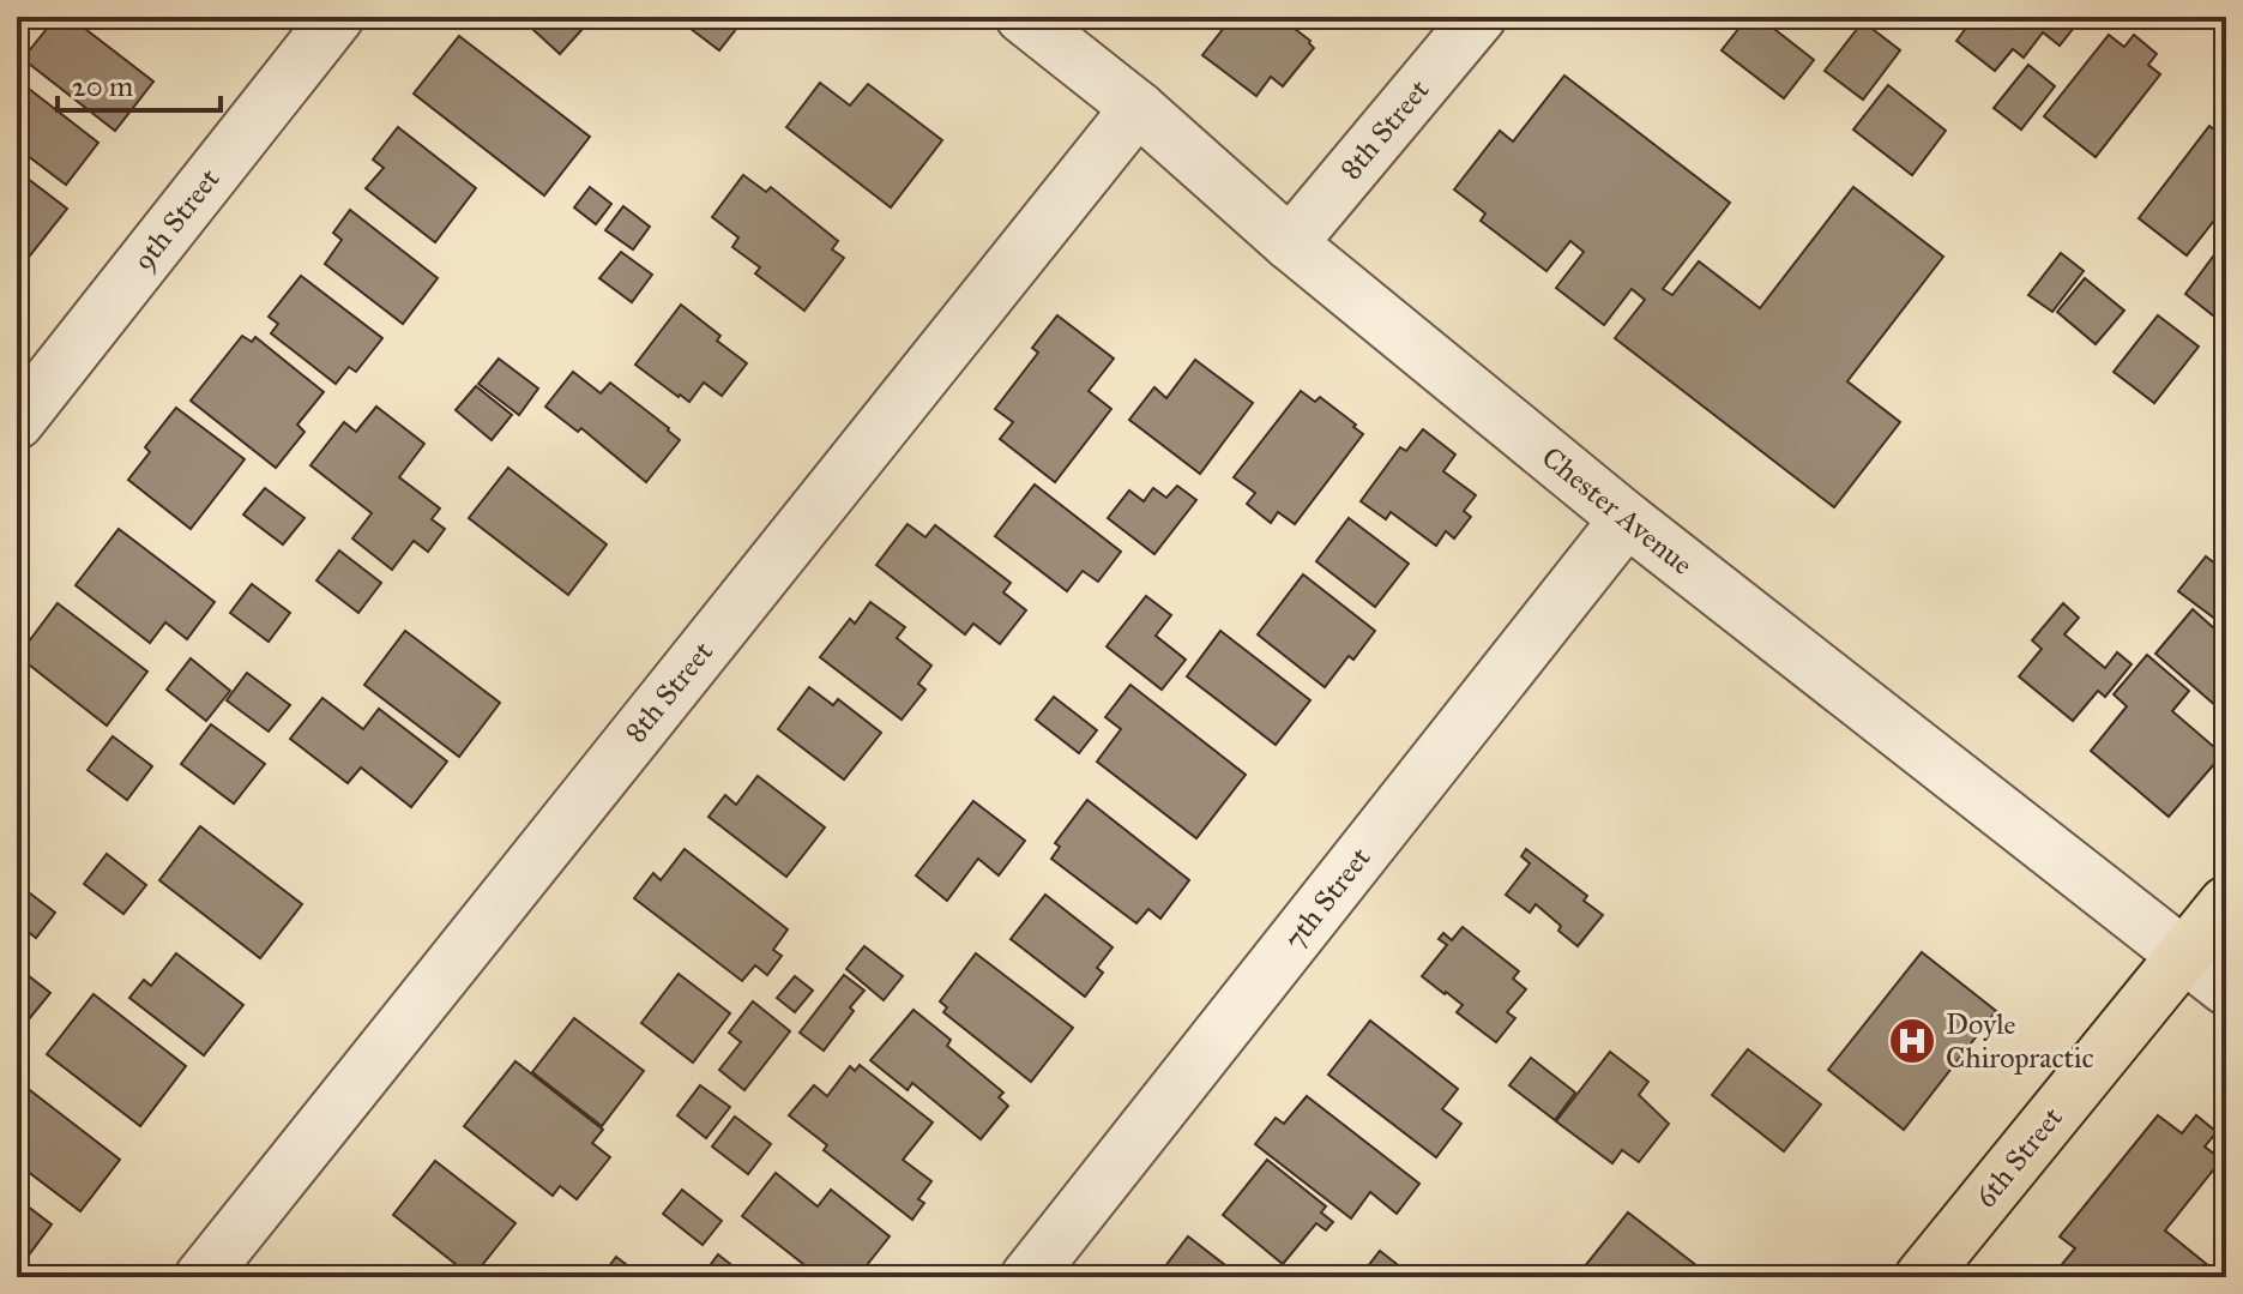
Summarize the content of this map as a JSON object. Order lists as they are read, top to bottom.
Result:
{
  "streets": {
    "main road": ["6th Street"],
    "street": [
      "8th Street",
      "9th Street",
      "Chester Avenue",
      "7th Street"
    ]
  },
  "crossings": [
    ["8th Street", "Chester Avenue"],
    ["Chester Avenue", "7th Street"],
    ["Chester Avenue", "6th Street"]
  ],
  "places": {
    "hospital": ["Doyle Chiropractic"]
  },
  "scale_bar": "20 m"
}
